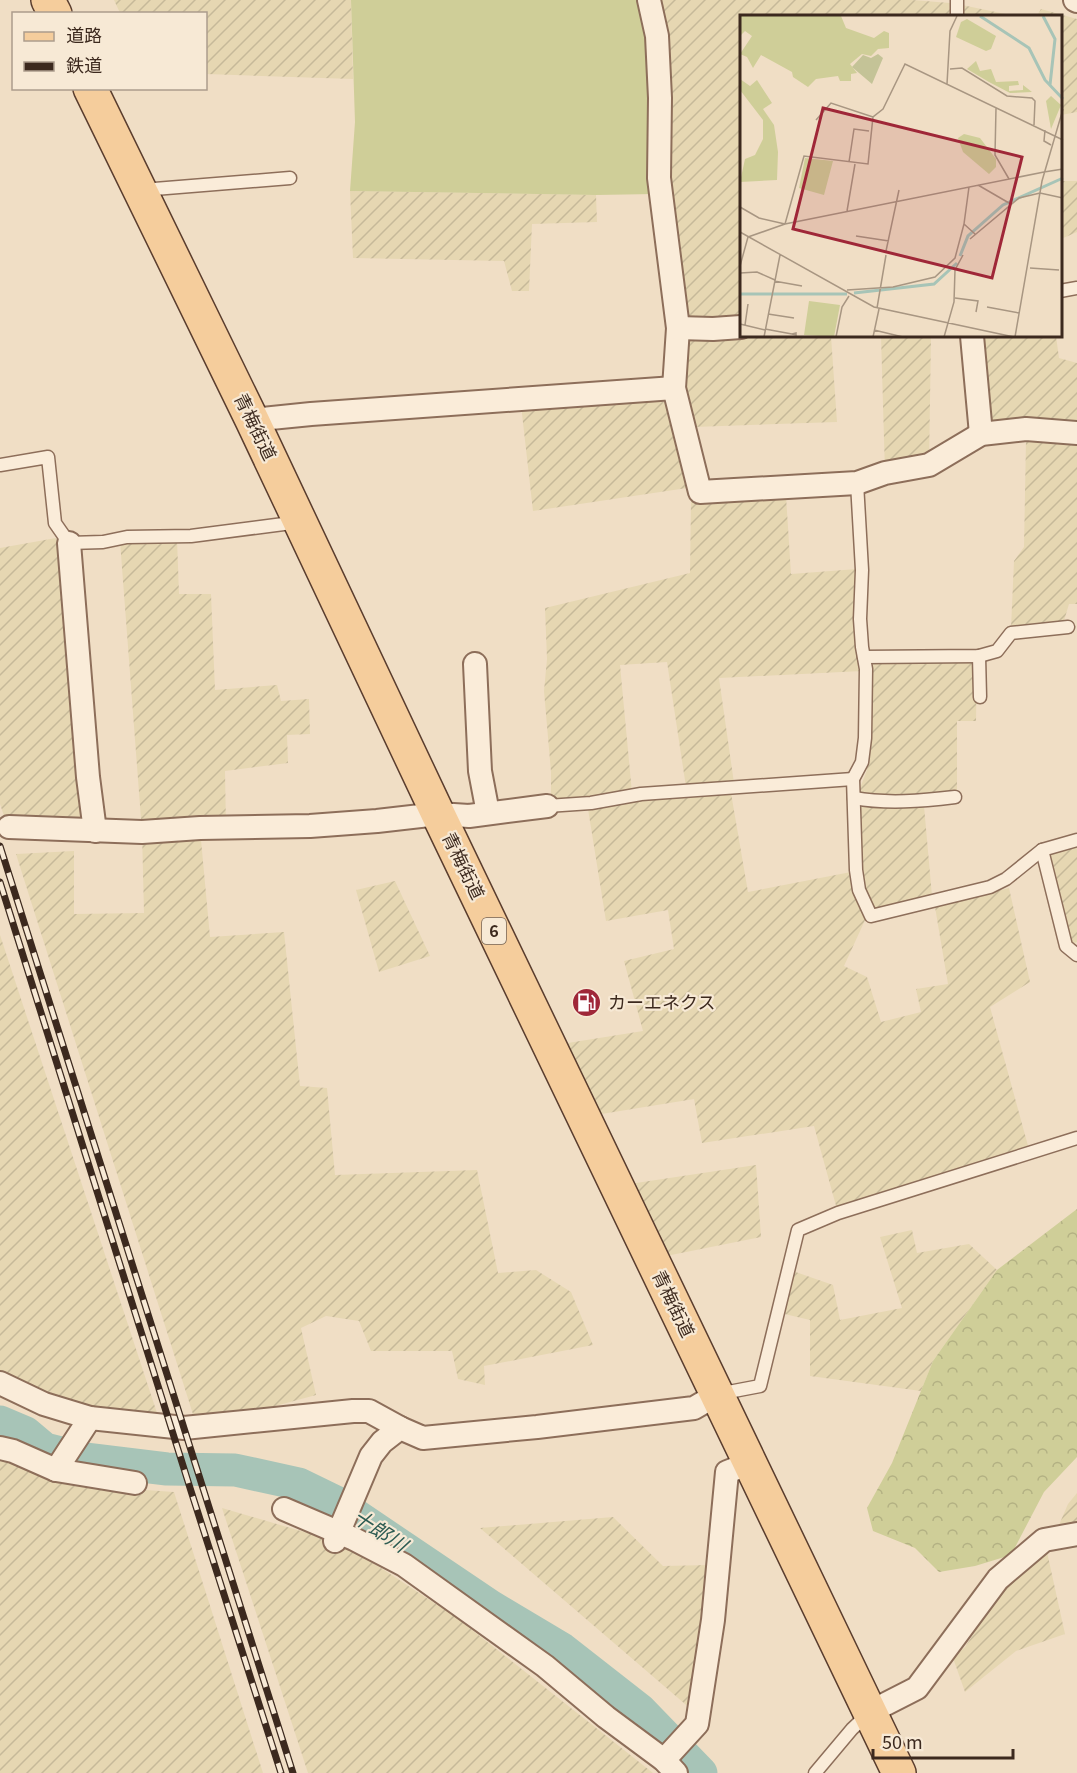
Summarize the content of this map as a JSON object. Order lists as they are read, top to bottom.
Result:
{
  "streets": {
    "main road": ["青梅街道", "6"]
  },
  "water": ["十郎川"],
  "places": {
    "fuel station": ["カーエネクス"]
  },
  "legend": ["道路", "鉄道"],
  "scale_bar": "50 m"
}
